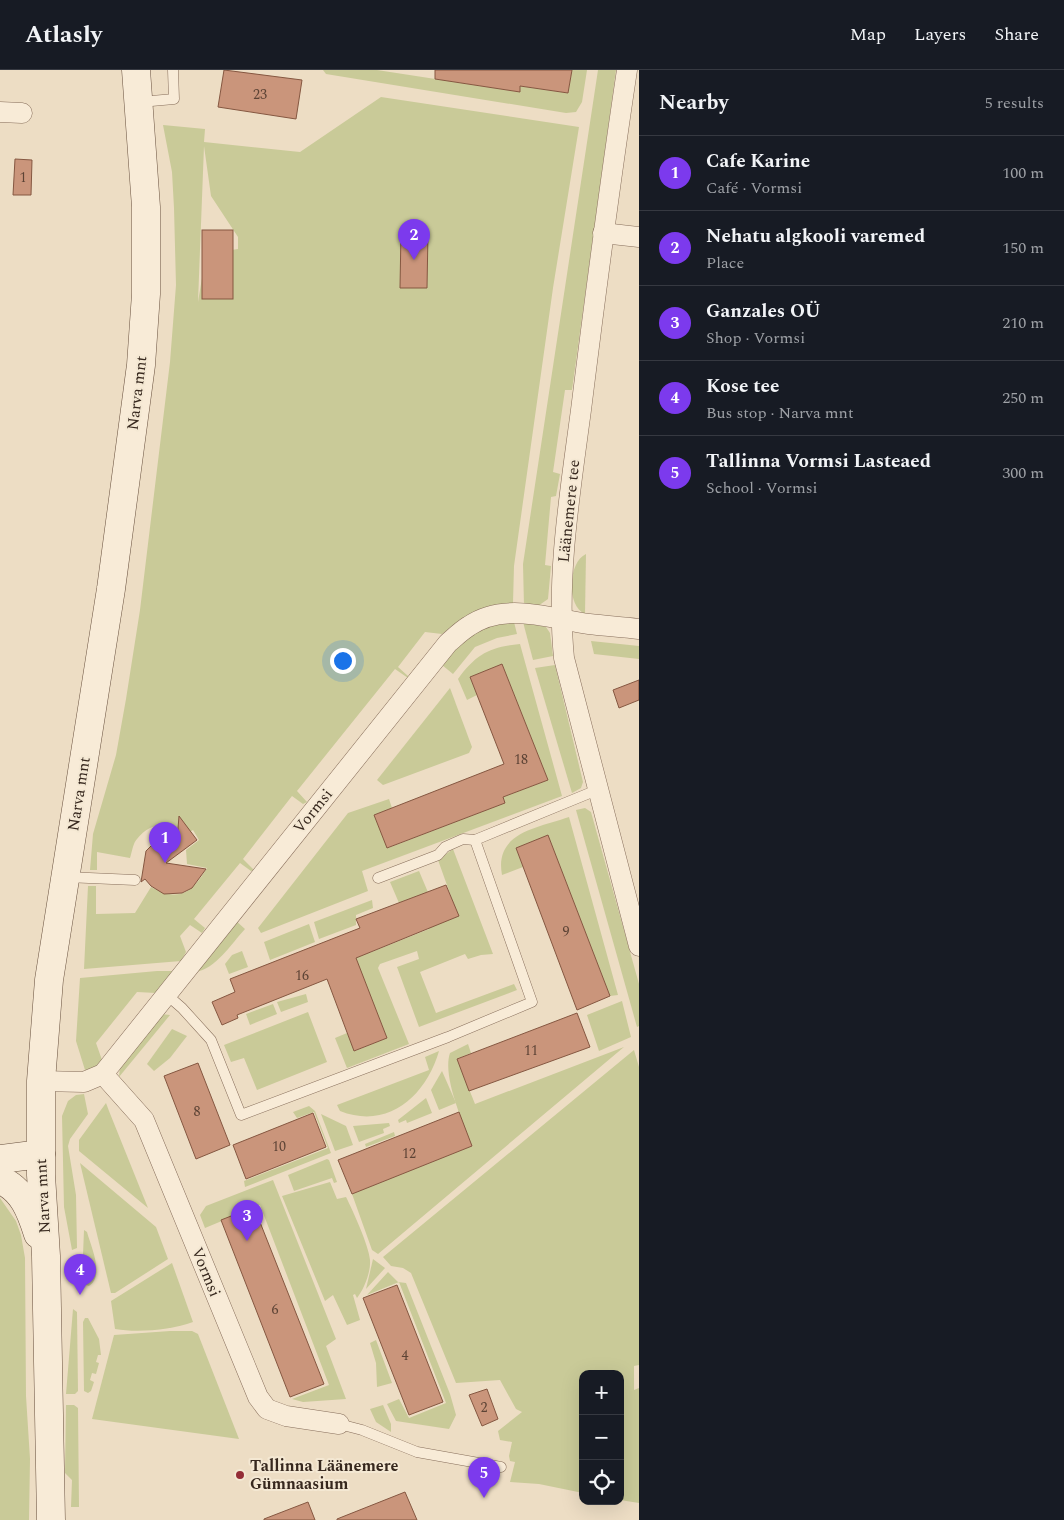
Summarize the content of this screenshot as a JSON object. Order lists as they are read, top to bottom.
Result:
{
  "streets": {
    "main road": ["Narva mnt"],
    "street": ["Läänemere tee", "Vormsi"]
  },
  "crossings": [
    ["Läänemere tee", "Vormsi"]
  ],
  "places": ["Tallinna Läänemere Gümnaasium"],
  "house_numbers": [
    "23",
    "1",
    "18",
    "9",
    "16",
    "11",
    "8",
    "10",
    "12",
    "6",
    "4",
    "2"
  ],
  "page": {
    "header": "Atlasly",
    "nav": ["Map", "Layers", "Share"],
    "heading": ["Nearby", "5 results"],
    "list": [
      {
        "mark": "1",
        "name": "Cafe Karine",
        "note": "Café · Vormsi",
        "value": "100 m"
      },
      {
        "mark": "2",
        "name": "Nehatu algkooli varemed",
        "note": "Place",
        "value": "150 m"
      },
      {
        "mark": "3",
        "name": "Ganzales OÜ",
        "note": "Shop · Vormsi",
        "value": "210 m"
      },
      {
        "mark": "4",
        "name": "Kose tee",
        "note": "Bus stop · Narva mnt",
        "value": "250 m"
      },
      {
        "mark": "5",
        "name": "Tallinna Vormsi Lasteaed",
        "note": "School · Vormsi",
        "value": "300 m"
      }
    ],
    "pins": [
      "2",
      "1",
      "3",
      "4",
      "5"
    ],
    "map_buttons": ["+", "−"]
  }
}
